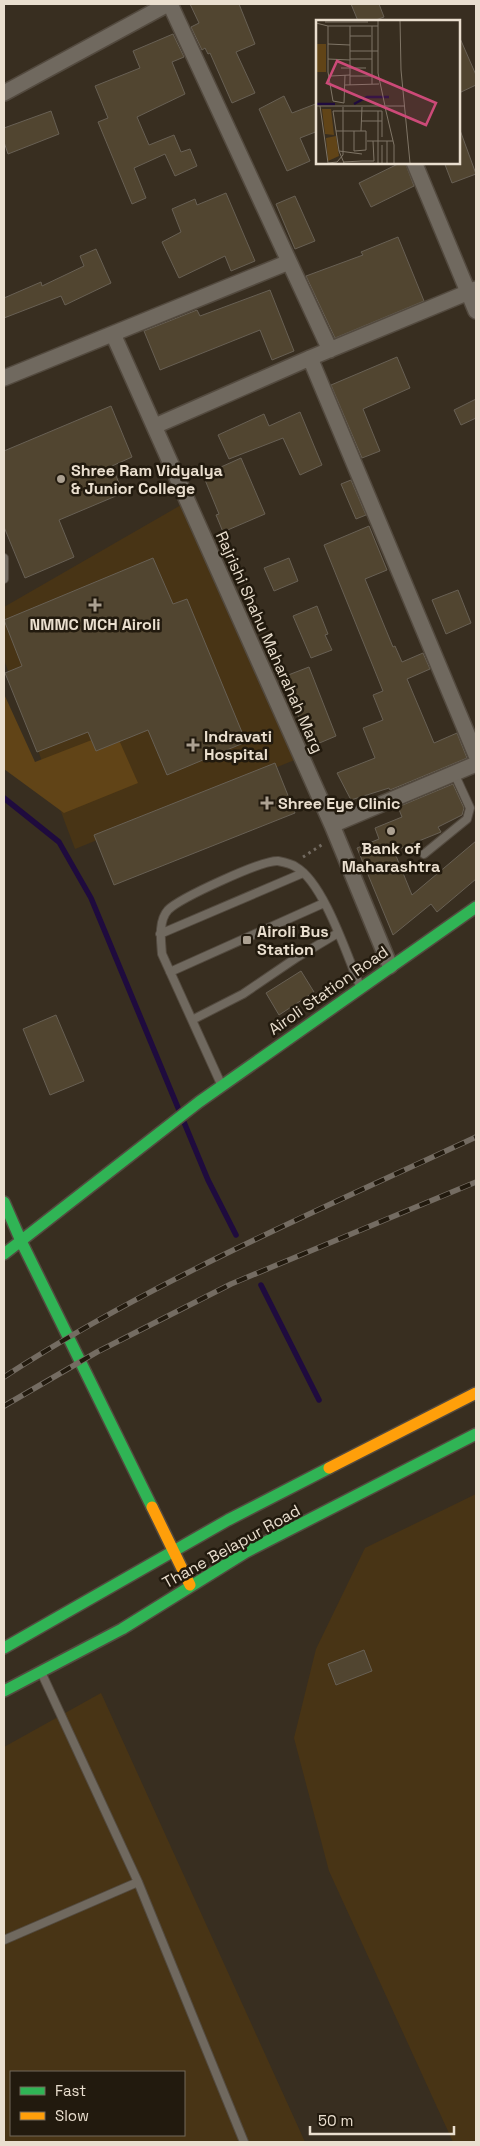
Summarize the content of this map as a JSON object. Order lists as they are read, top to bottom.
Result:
{
  "streets": {
    "main road": ["Airoli Station Road", "Thane Belapur Road"],
    "street": ["Rajrishi Shahu Maharahah Marg"]
  },
  "crossings": [
    ["Rajrishi Shahu Maharahah Marg", "Airoli Station Road"]
  ],
  "places": {
    "other": ["Shree Ram Vidyalya & Junior College", "Bank of Maharashtra"],
    "health": ["NMMC MCH Airoli", "Indravati Hospital", "Shree Eye Clinic"],
    "transit": ["Airoli Bus Station"]
  },
  "legend": ["Fast", "Slow"],
  "scale_bar": "50 m"
}
